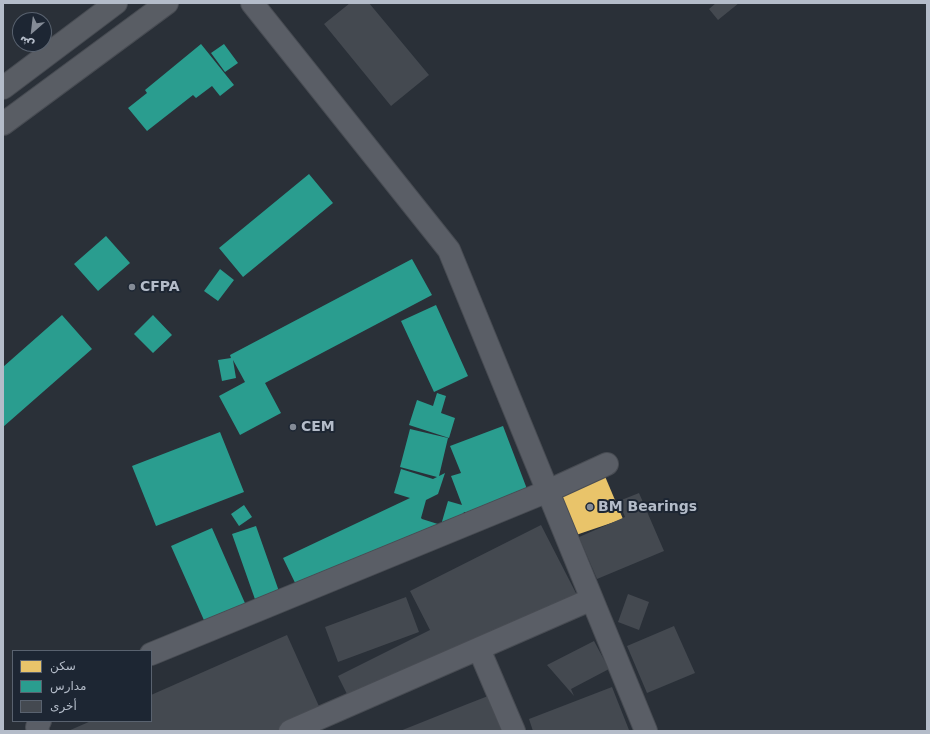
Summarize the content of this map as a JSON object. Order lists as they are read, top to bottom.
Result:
{
  "places": ["CFPA", "CEM", "BM Bearings"],
  "legend": ["سكن", "مدارس", "أخرى"],
  "north": "bottom left"
}
